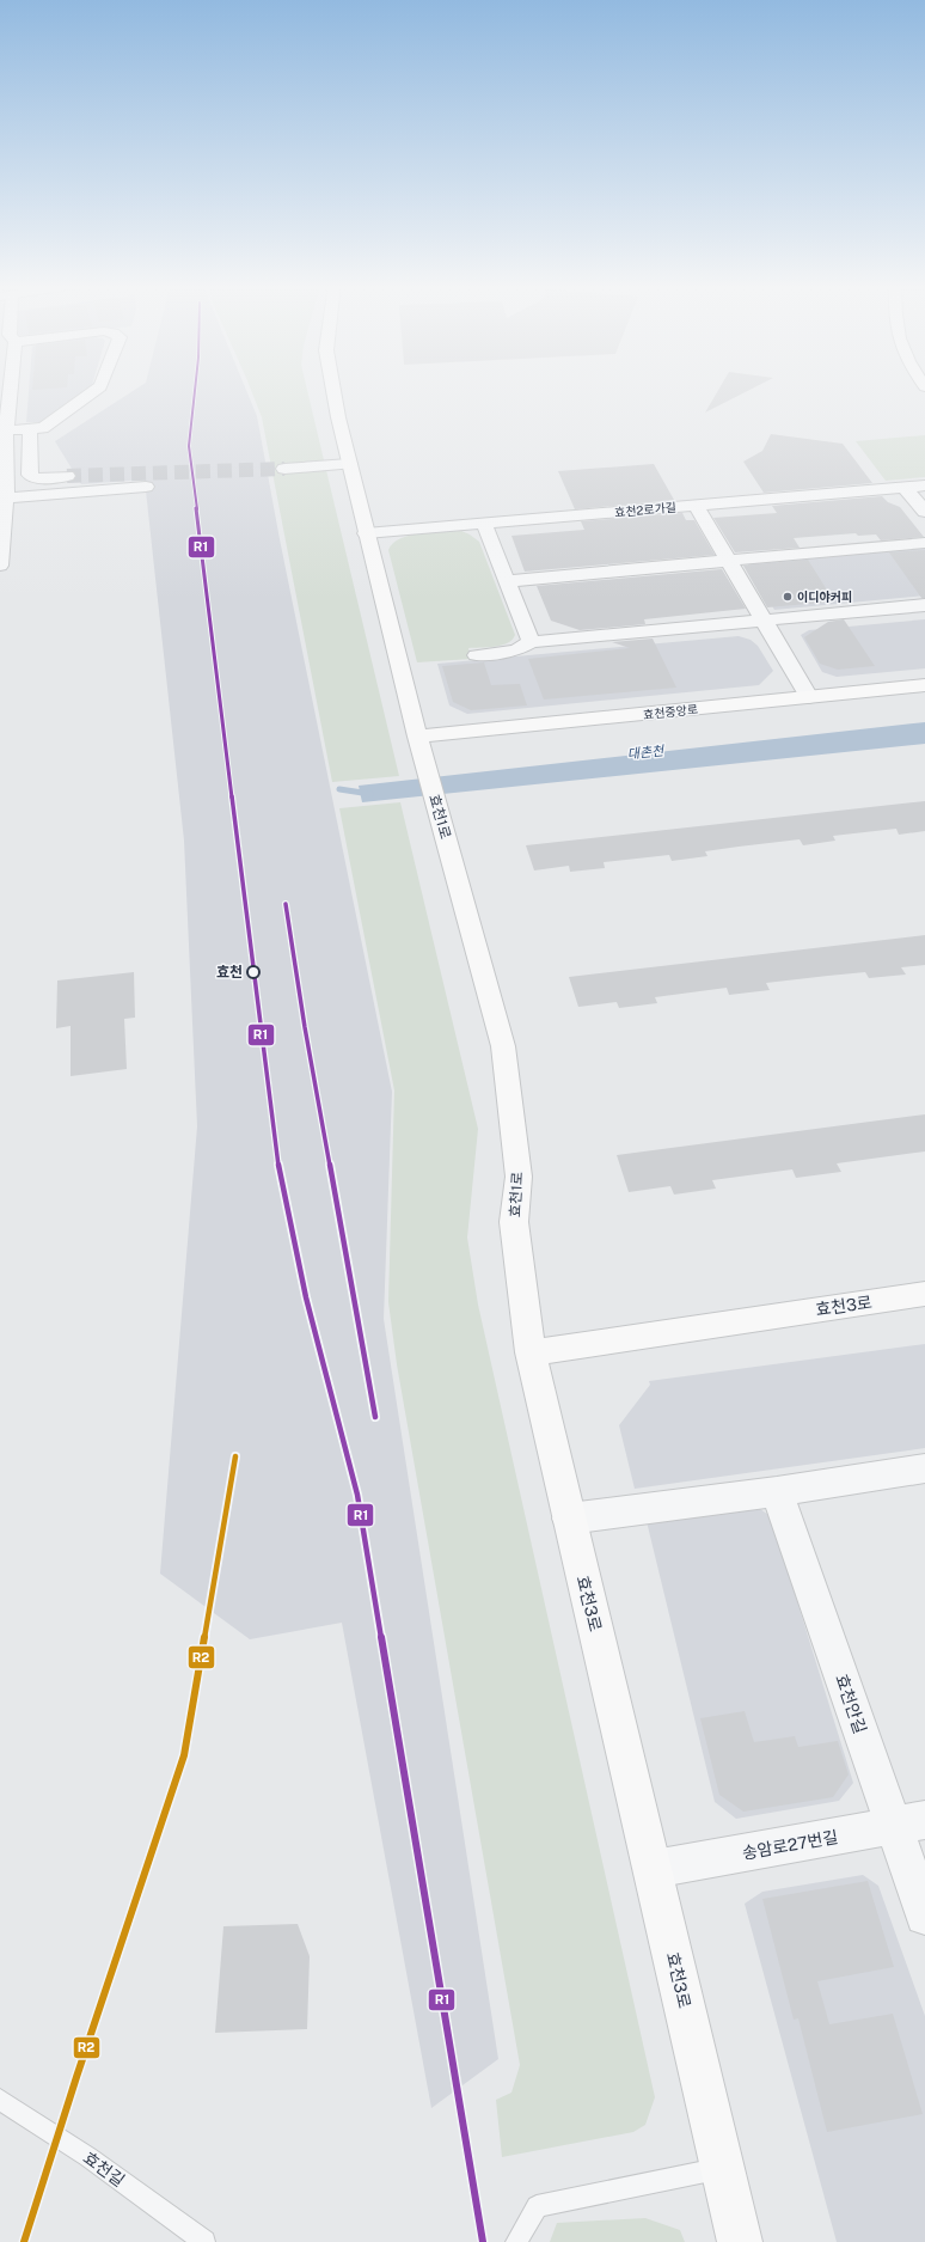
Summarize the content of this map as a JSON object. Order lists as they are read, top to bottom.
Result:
{
  "streets": {
    "street": [
      "효천2로가길",
      "효천중앙로",
      "효천1로",
      "효천3로",
      "효천안길",
      "송암로27번길"
    ],
    "lane": ["효천길"]
  },
  "crossings": [
    ["효천2로가길", "효천1로"],
    ["효천중앙로", "효천1로"],
    ["효천1로", "효천3로"],
    ["효천3로", "송암로27번길"],
    ["효천안길", "송암로27번길"]
  ],
  "water": ["대촌천"],
  "places": ["이디야커피", "효천"],
  "lines": ["transit line R1", "transit line R2"]
}
